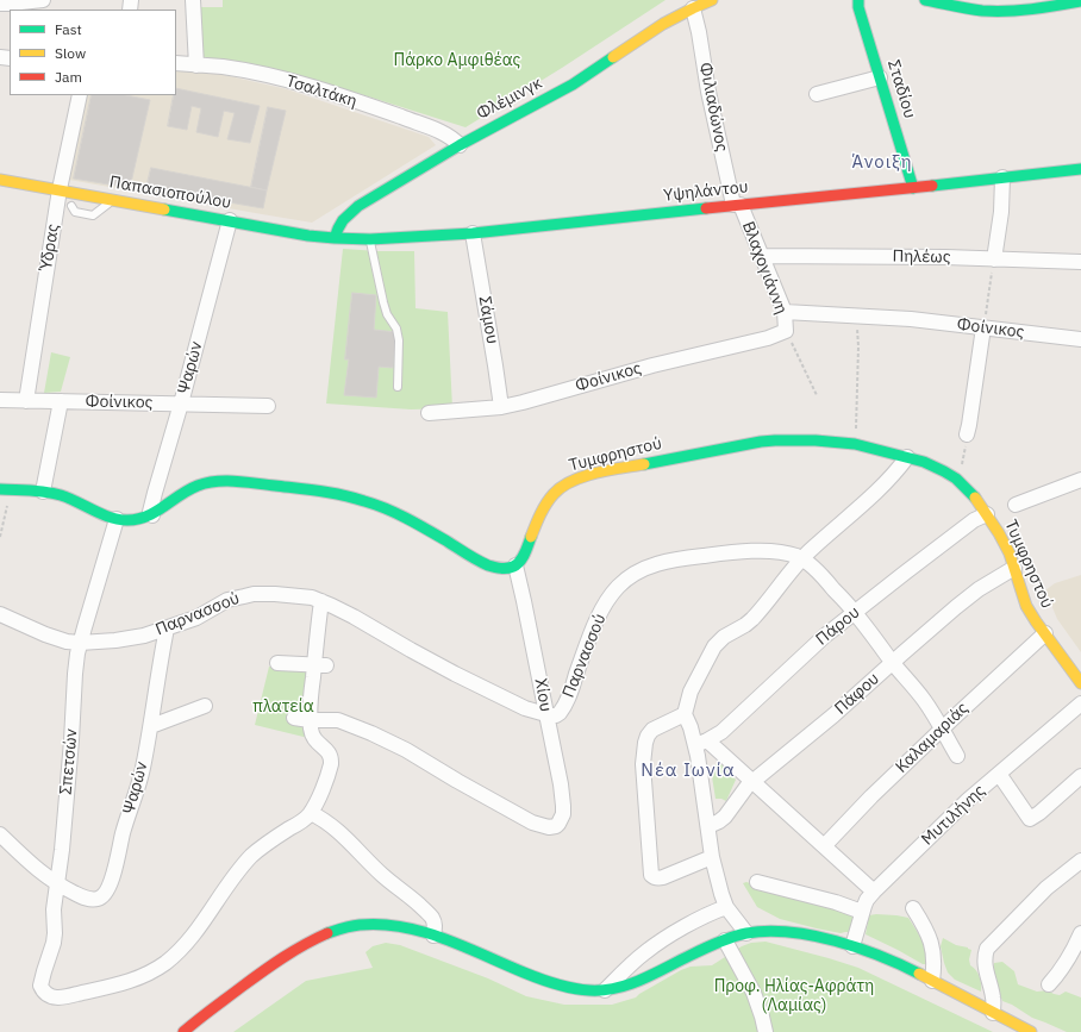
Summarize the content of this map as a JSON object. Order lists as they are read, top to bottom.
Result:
{
  "streets": {
    "main road": [
      "Σταδίου",
      "Φλέμινγκ",
      "Υψηλάντου",
      "Παπασιοπούλου",
      "Τυμφρηστού"
    ],
    "street": [
      "Τσαλτάκη",
      "Φιλιαδώνος",
      "Ύδρας",
      "Πηλέως",
      "Βλαχογιάννη",
      "Σάμου",
      "Φοίνικος",
      "Ψαρών",
      "Παρνασσού",
      "Πάρου",
      "Πάφου",
      "Χίου",
      "Καλαμαριάς",
      "Σπετσών",
      "Μυτιλήνης"
    ]
  },
  "crossings": [
    ["Σταδίου", "Υψηλάντου"],
    ["Τσαλτάκη", "Φλέμινγκ"],
    ["Φλέμινγκ", "Φιλιαδώνος"],
    ["Φλέμινγκ", "Υψηλάντου"],
    ["Φλέμινγκ", "Παπασιοπούλου"],
    ["Φιλιαδώνος", "Υψηλάντου"],
    ["Φιλιαδώνος", "Βλαχογιάννη"],
    ["Υψηλάντου", "Παπασιοπούλου"],
    ["Υψηλάντου", "Βλαχογιάννη"],
    ["Υψηλάντου", "Σάμου"],
    ["Παπασιοπούλου", "Ύδρας"],
    ["Παπασιοπούλου", "Ψαρών"],
    ["Ύδρας", "Φοίνικος"],
    ["Πηλέως", "Βλαχογιάννη"],
    ["Βλαχογιάννη", "Φοίνικος"],
    ["Σάμου", "Φοίνικος"],
    ["Φοίνικος", "Ψαρών"],
    ["Ψαρών", "Παρνασσού"],
    ["Ψαρών", "Σπετσών"],
    ["Τυμφρηστού", "Πάρου"],
    ["Τυμφρηστού", "Πάφου"],
    ["Τυμφρηστού", "Χίου"],
    ["Τυμφρηστού", "Καλαμαριάς"],
    ["Παρνασσού", "Πάρου"],
    ["Παρνασσού", "Πάφου"],
    ["Παρνασσού", "Χίου"],
    ["Παρνασσού", "Καλαμαριάς"],
    ["Παρνασσού", "Σπετσών"]
  ],
  "districts": ["Άνοιξη", "Νέα Ιωνία"],
  "parks": ["Πάρκο Αμφιθέας", "πλατεία", "Προφ. Ηλίας-Αφράτη (Λαμίας)"],
  "legend": ["Fast", "Slow", "Jam"]
}
